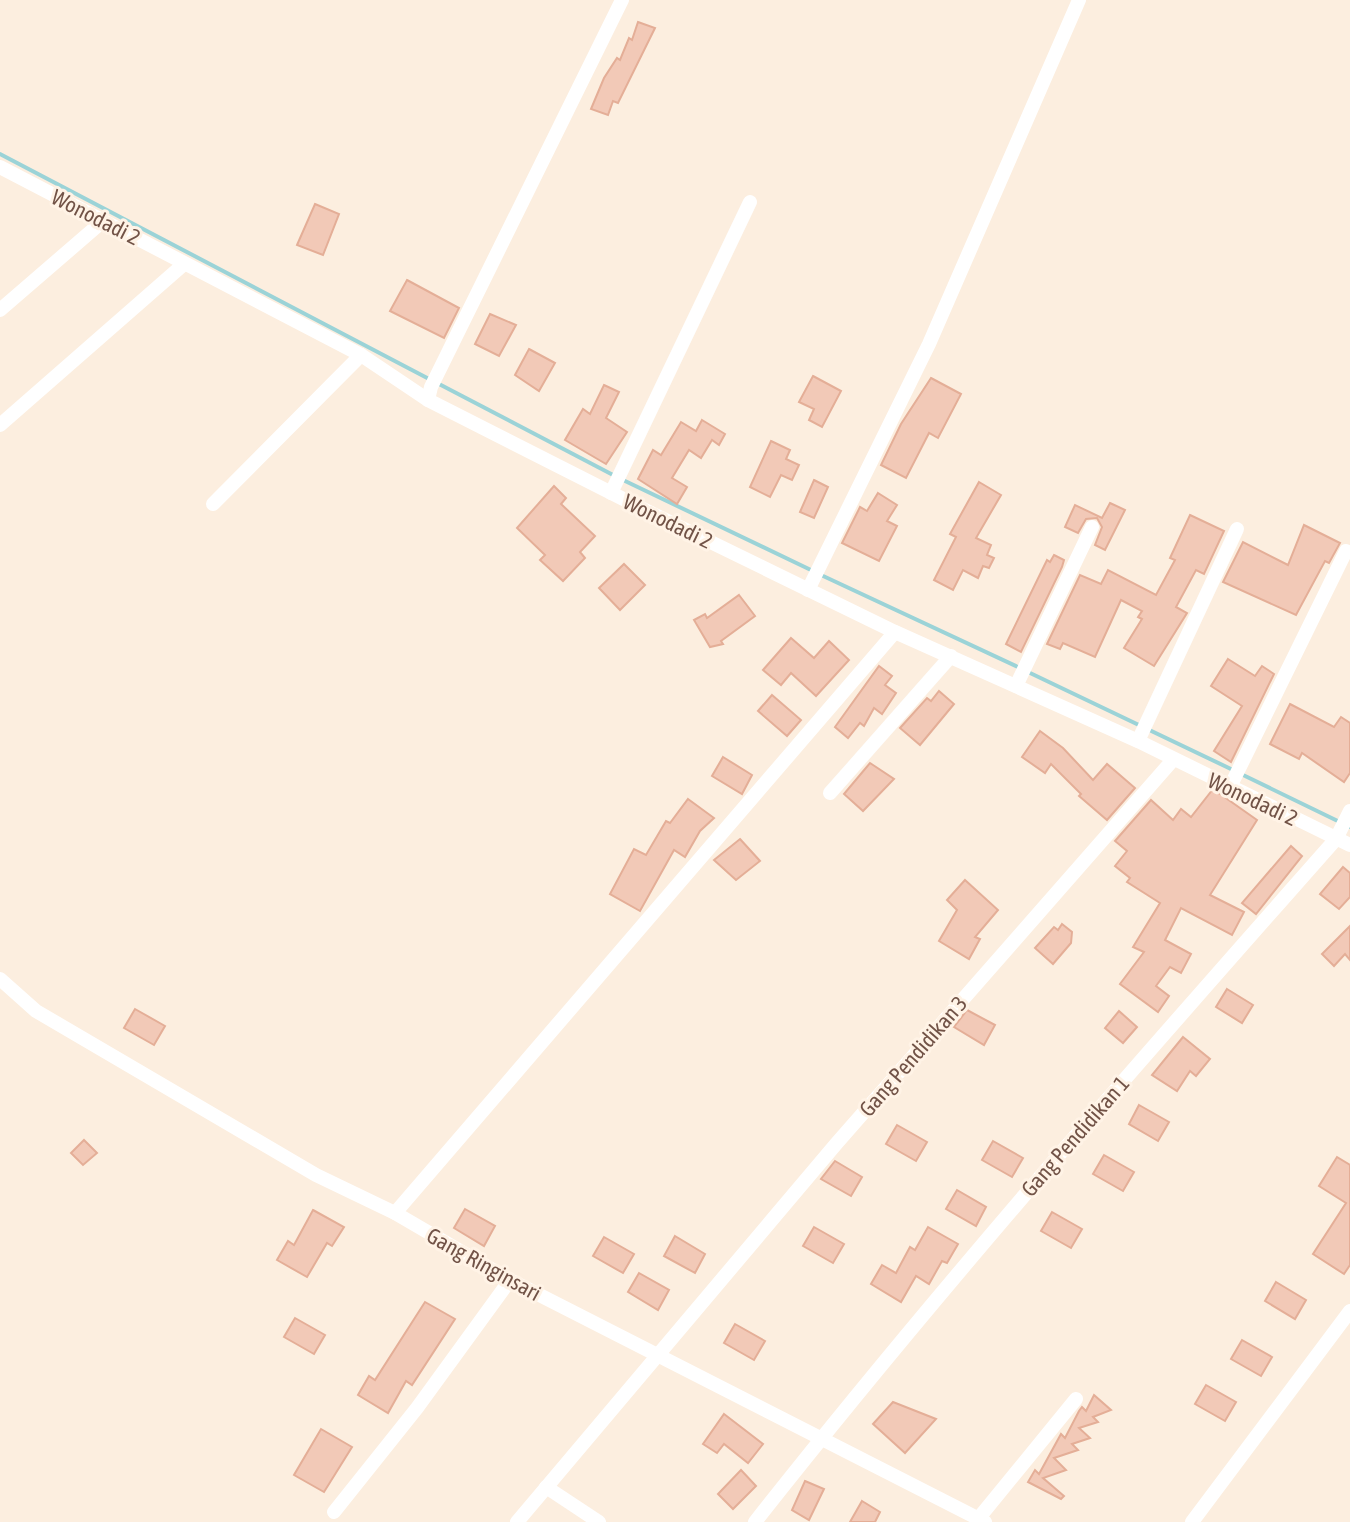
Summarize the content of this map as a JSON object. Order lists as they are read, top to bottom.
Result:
{
  "streets": {
    "street": [
      "Wonodadi 2",
      "Gang Pendidikan 3",
      "Gang Pendidikan 1",
      "Gang Ringinsari"
    ]
  },
  "crossings": [
    ["Wonodadi 2", "Gang Pendidikan 3"],
    ["Wonodadi 2", "Gang Pendidikan 1"],
    ["Gang Pendidikan 3", "Gang Ringinsari"],
    ["Gang Pendidikan 1", "Gang Ringinsari"]
  ]
}
